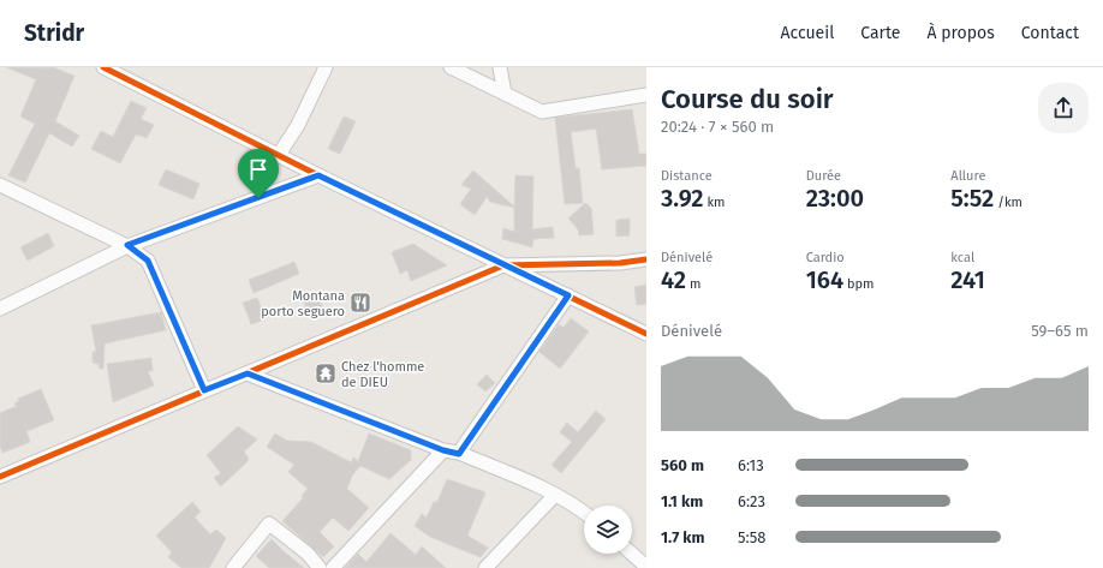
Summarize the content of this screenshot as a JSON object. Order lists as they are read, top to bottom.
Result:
{
  "places": {
    "restaurant": ["Montana porto seguero"],
    "temple": ["Chez l'homme de DIEU"]
  },
  "page": {
    "header": "Stridr",
    "nav": [
      "Accueil",
      "Carte",
      "À propos",
      "Contact"
    ],
    "heading": ["Course du soir", "20:24 · 7 × 560 m"],
    "stats": [
      ["Distance", "3.92 km"],
      ["Durée", "23:00"],
      ["Allure", "5:52 /km"],
      ["Dénivelé", "42 m"],
      ["Cardio", "164 bpm"],
      ["kcal", "241"]
    ],
    "chart": ["Dénivelé", "59–65 m"],
    "list": [
      {
        "name": "560 m",
        "note": "6:13"
      },
      {
        "name": "1.1 km",
        "note": "6:23"
      },
      {
        "name": "1.7 km",
        "note": "5:58"
      }
    ]
  }
}
